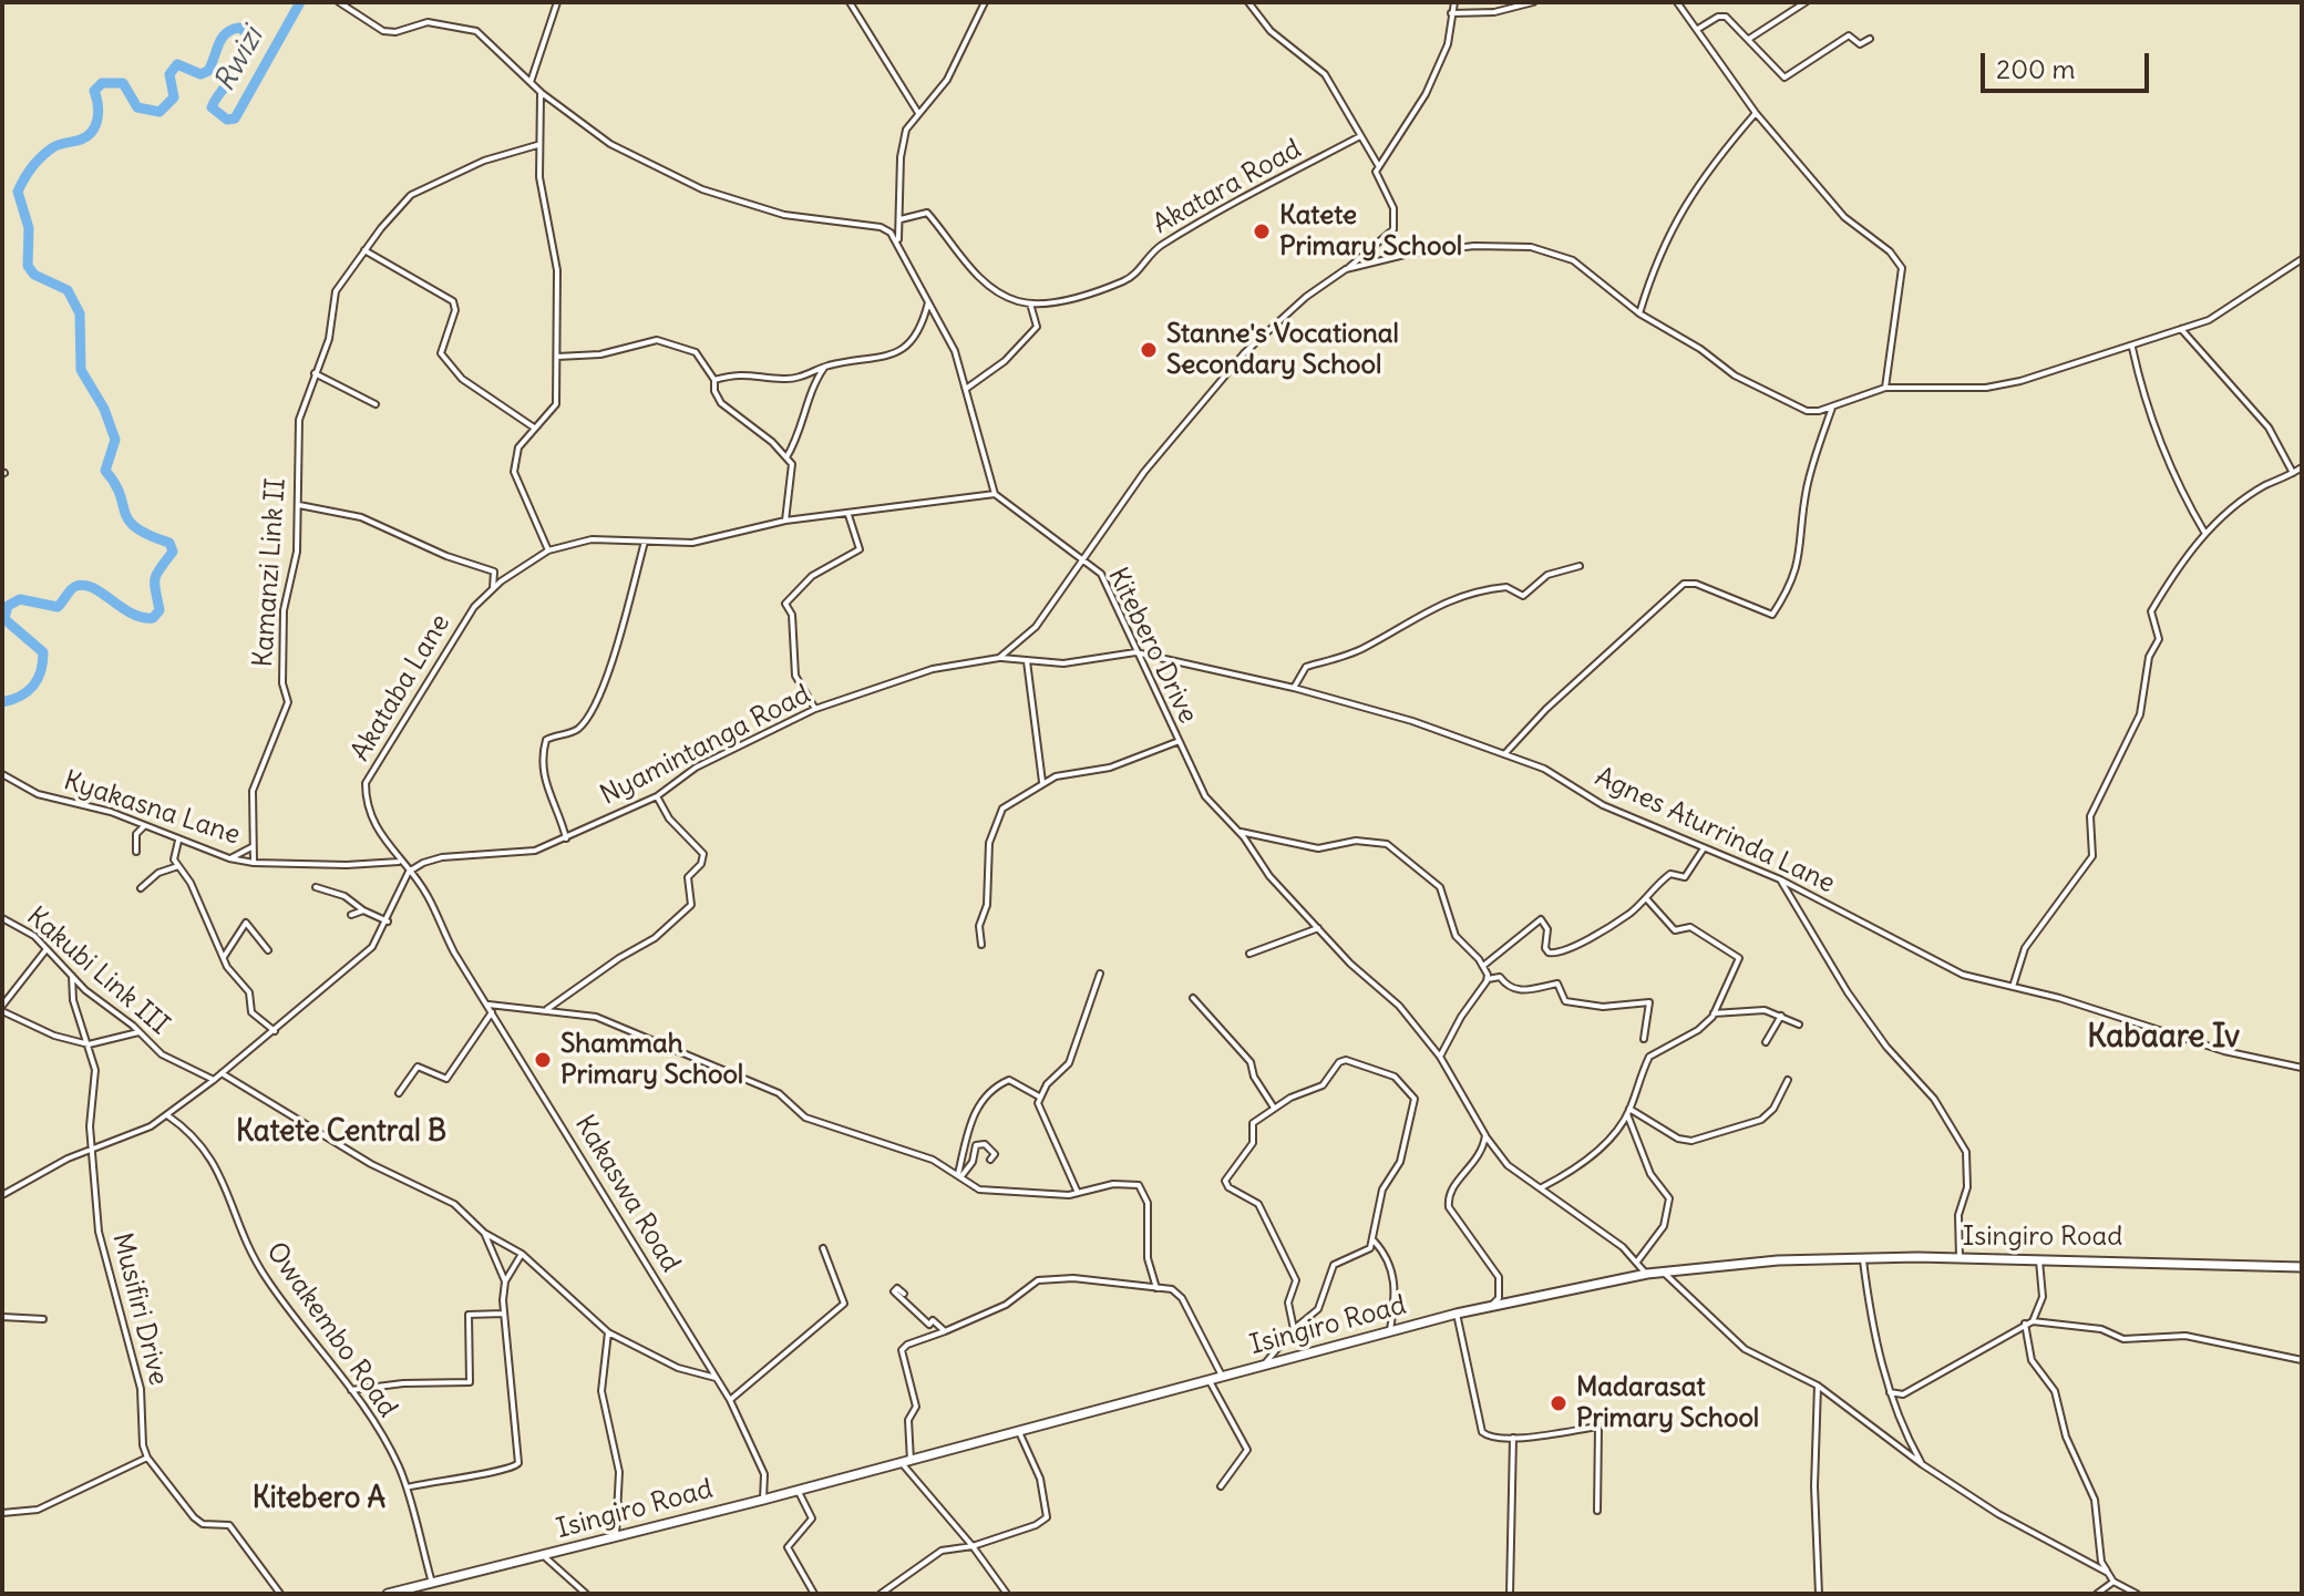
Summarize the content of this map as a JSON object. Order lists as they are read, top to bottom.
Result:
{
  "streets": {
    "main road": ["Isingiro Road"],
    "street": [
      "Akatara Road",
      "Kamanzi Link II",
      "Kitebero Drive",
      "Akataba Lane",
      "Nyamintanga Road",
      "Kyakasna Lane",
      "Agnes Aturrinda Lane",
      "Kakubi Link III",
      "Kakaswa Road",
      "Musifiri Drive",
      "Owakembo Road"
    ]
  },
  "crossings": [
    ["Kamanzi Link II", "Kyakasna Lane"],
    ["Kitebero Drive", "Akataba Lane"],
    ["Kitebero Drive", "Agnes Aturrinda Lane"],
    ["Kitebero Drive", "Isingiro Road"],
    ["Akataba Lane", "Nyamintanga Road"],
    ["Akataba Lane", "Kyakasna Lane"],
    ["Akataba Lane", "Kakaswa Road"],
    ["Nyamintanga Road", "Agnes Aturrinda Lane"],
    ["Nyamintanga Road", "Kakaswa Road"],
    ["Kakubi Link III", "Musifiri Drive"],
    ["Kakaswa Road", "Isingiro Road"],
    ["Isingiro Road", "Owakembo Road"]
  ],
  "districts": ["Kabaare Iv", "Katete Central B", "Kitebero A"],
  "water": ["Rwizi"],
  "places": [
    "Katete Primary School",
    "Stanne's Vocational Secondary School",
    "Shammah Primary School",
    "Madarasat Primary School"
  ],
  "scale_bar": "200 m"
}
